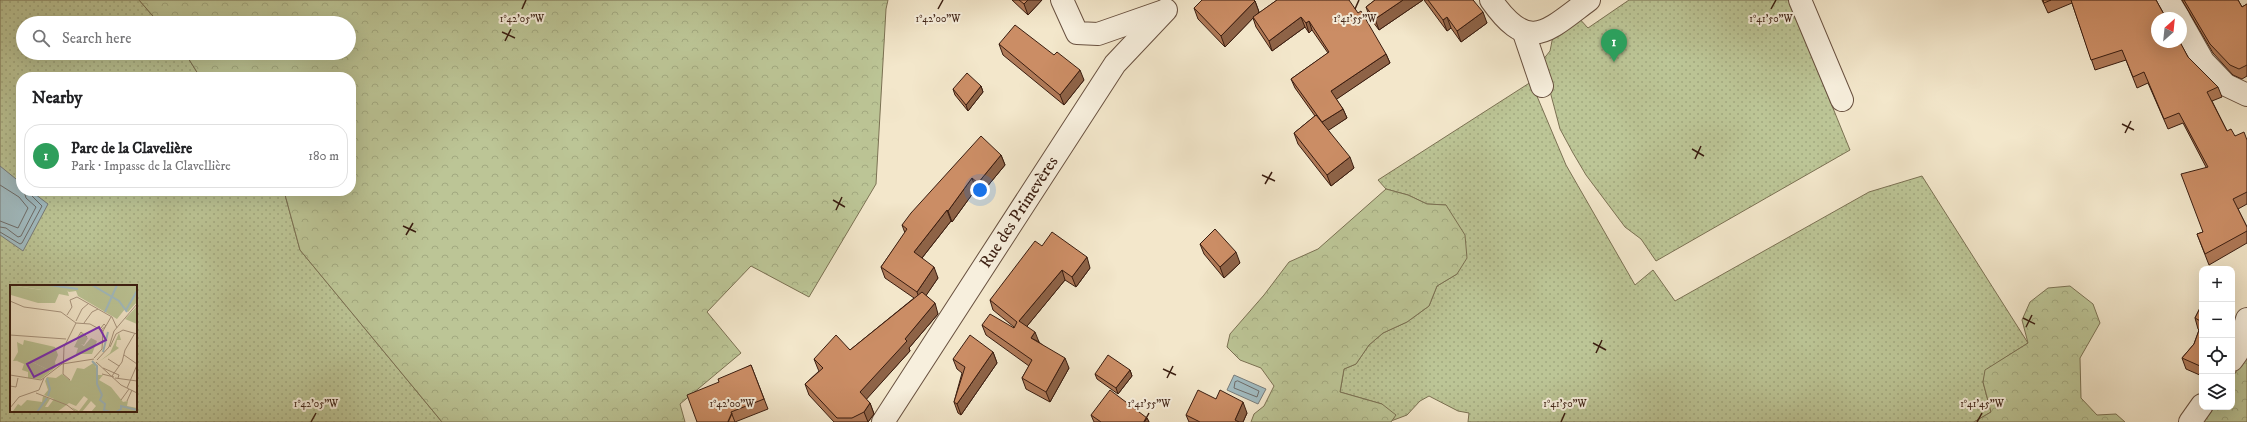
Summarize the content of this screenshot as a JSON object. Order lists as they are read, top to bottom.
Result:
{
  "streets": {
    "street": ["Rue des Primevères"]
  },
  "north": "top right",
  "page": {
    "search": "Search here",
    "pins": "1",
    "heading": "Nearby",
    "list": [
      {
        "mark": "1",
        "name": "Parc de la Clavelière",
        "note": "Park · Impasse de la Clavellière",
        "value": "180 m"
      }
    ],
    "map_buttons": ["+", "−"]
  },
  "coordinates": [
    "1°42'05\"W",
    "1°42'00\"W",
    "1°41'55\"W",
    "1°41'50\"W",
    "1°41'45\"W"
  ]
}
